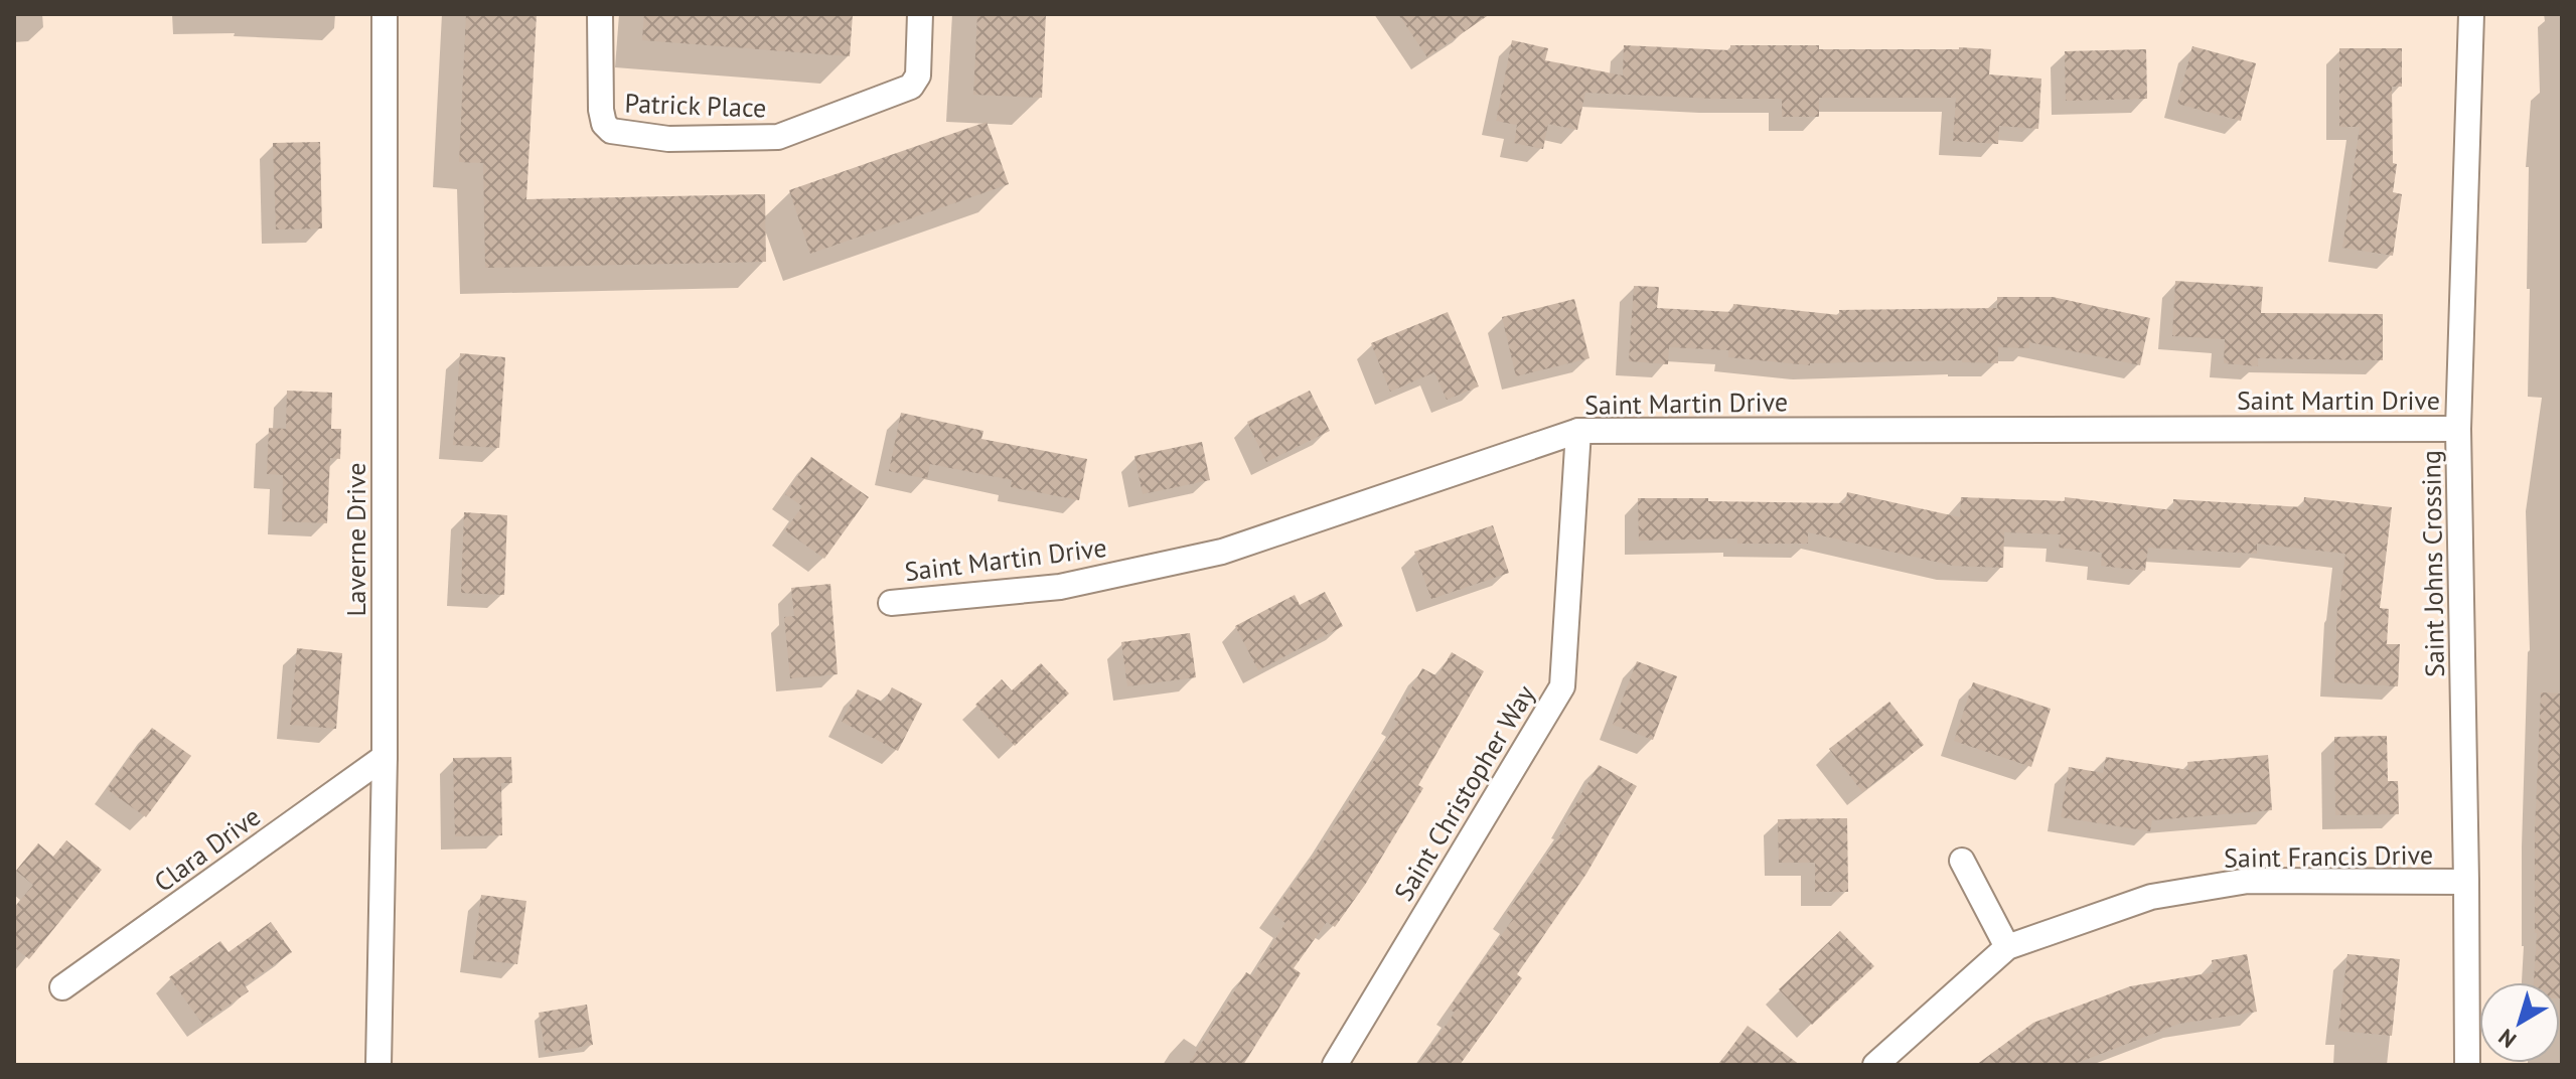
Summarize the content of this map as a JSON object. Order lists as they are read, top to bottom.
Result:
{
  "streets": {
    "street": [
      "Patrick Place",
      "Saint Martin Drive",
      "Laverne Drive",
      "Saint Johns Crossing",
      "Saint Christopher Way",
      "Clara Drive",
      "Saint Francis Drive"
    ]
  },
  "crossings": [
    ["Saint Martin Drive", "Saint Johns Crossing"],
    ["Saint Martin Drive", "Saint Christopher Way"],
    ["Laverne Drive", "Clara Drive"],
    ["Saint Johns Crossing", "Saint Francis Drive"]
  ],
  "north": "bottom left"
}
